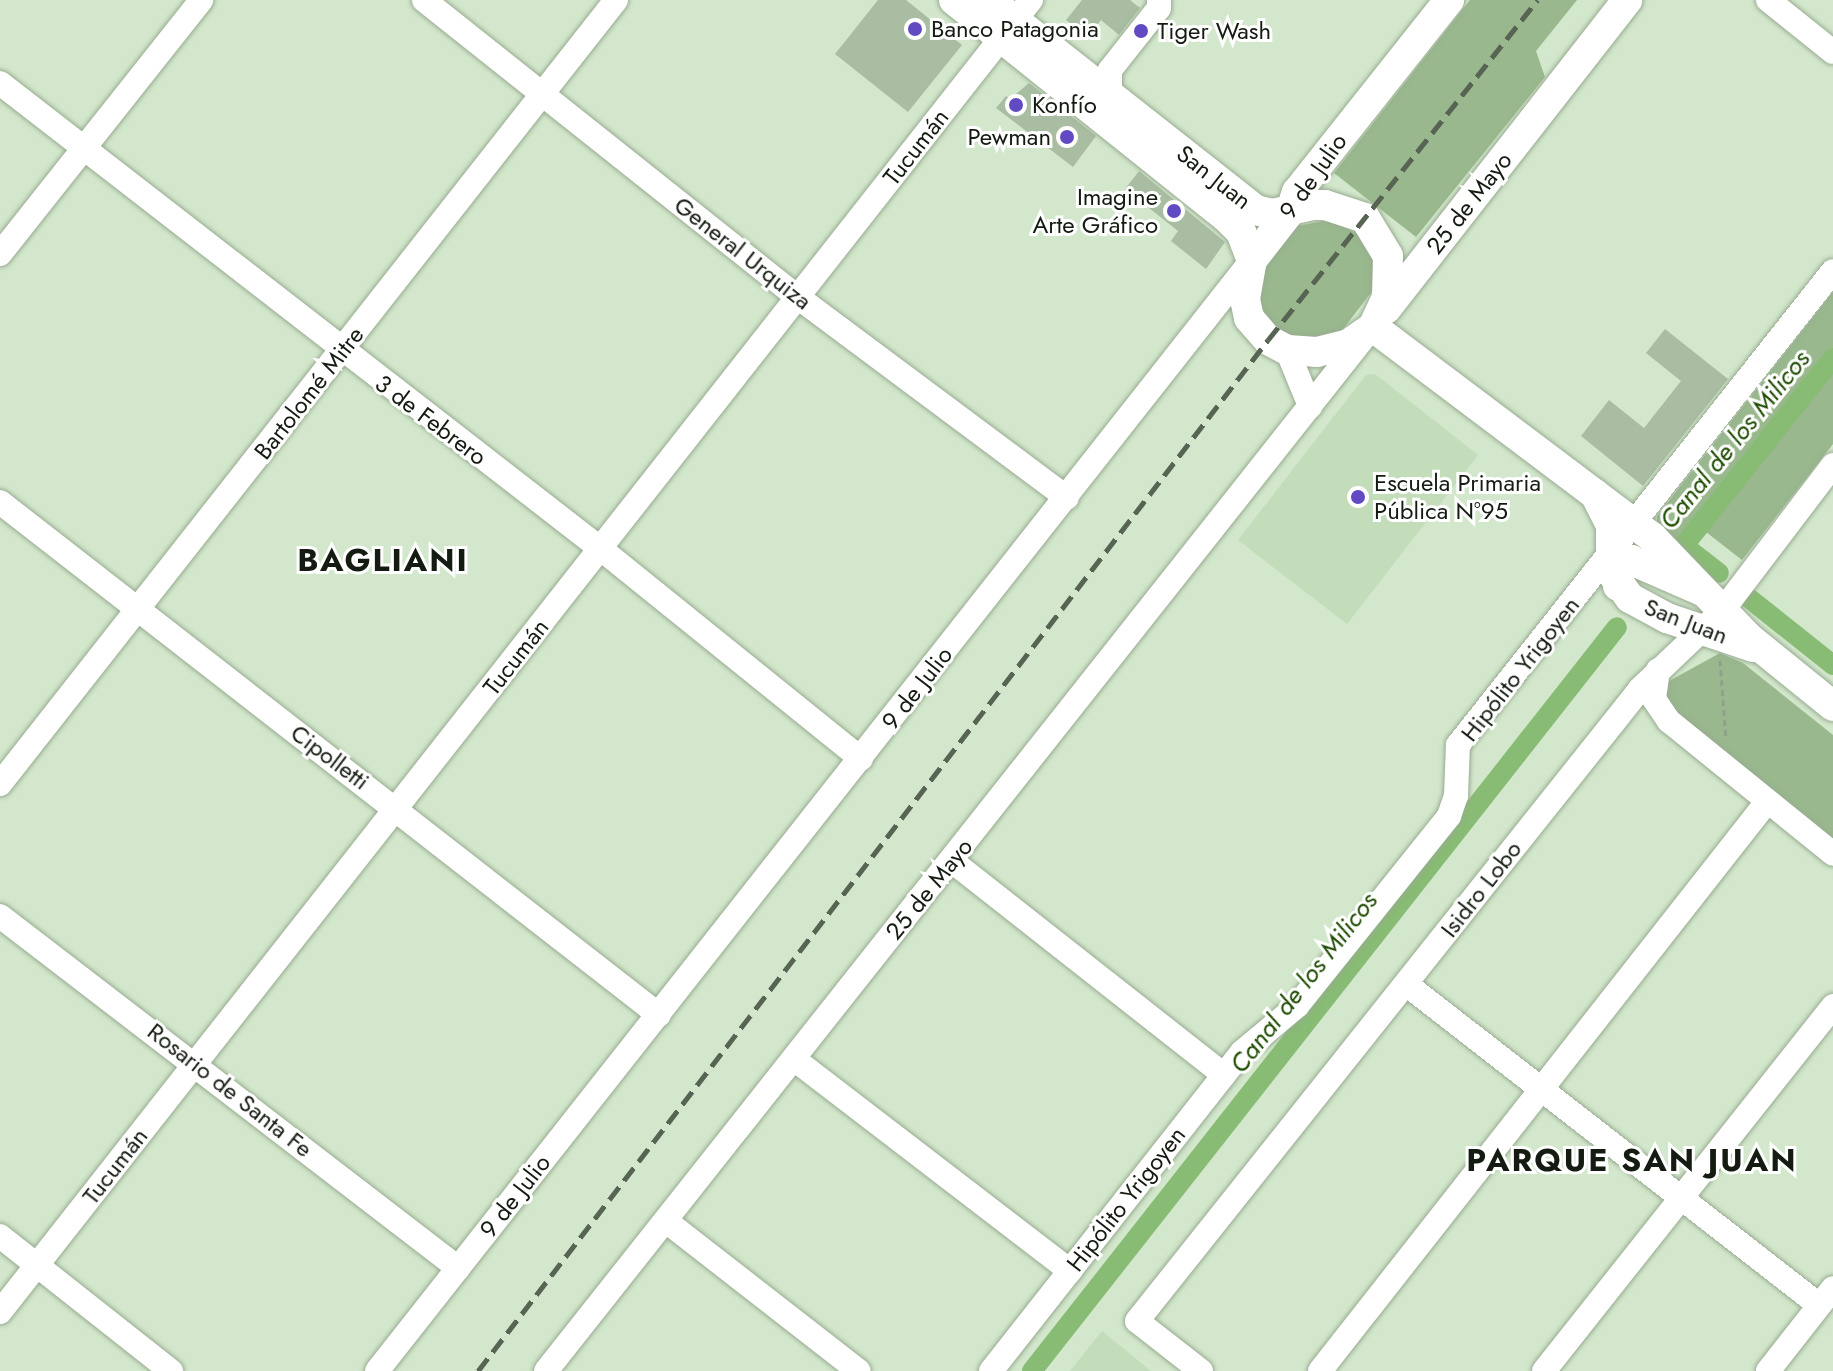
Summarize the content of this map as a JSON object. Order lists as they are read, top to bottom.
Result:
{
  "streets": {
    "main road": ["9 de Julio", "San Juan", "25 de Mayo"],
    "street": [
      "Tucumán",
      "General Urquiza",
      "Bartolomé Mitre",
      "3 de Febrero",
      "Hipólito Yrigoyen",
      "Cipolletti",
      "Isidro Lobo",
      "Rosario de Santa Fe"
    ]
  },
  "crossings": [
    ["Tucumán", "San Juan"],
    ["Tucumán", "General Urquiza"],
    ["Tucumán", "3 de Febrero"],
    ["Tucumán", "Cipolletti"],
    ["Tucumán", "Rosario de Santa Fe"],
    ["9 de Julio", "San Juan"],
    ["9 de Julio", "25 de Mayo"],
    ["9 de Julio", "General Urquiza"],
    ["9 de Julio", "3 de Febrero"],
    ["9 de Julio", "Cipolletti"],
    ["9 de Julio", "Rosario de Santa Fe"],
    ["San Juan", "25 de Mayo"],
    ["San Juan", "Hipólito Yrigoyen"],
    ["San Juan", "Isidro Lobo"],
    ["General Urquiza", "Bartolomé Mitre"],
    ["Bartolomé Mitre", "3 de Febrero"],
    ["Bartolomé Mitre", "Cipolletti"]
  ],
  "districts": ["BAGLIANI", "PARQUE SAN JUAN"],
  "water": ["Canal de los Milicos"],
  "places": [
    "Banco Patagonia",
    "Tiger Wash",
    "Konfío",
    "Pewman",
    "Imagine Arte Gráfico",
    "Escuela Primaria Pública Nº95"
  ]
}
